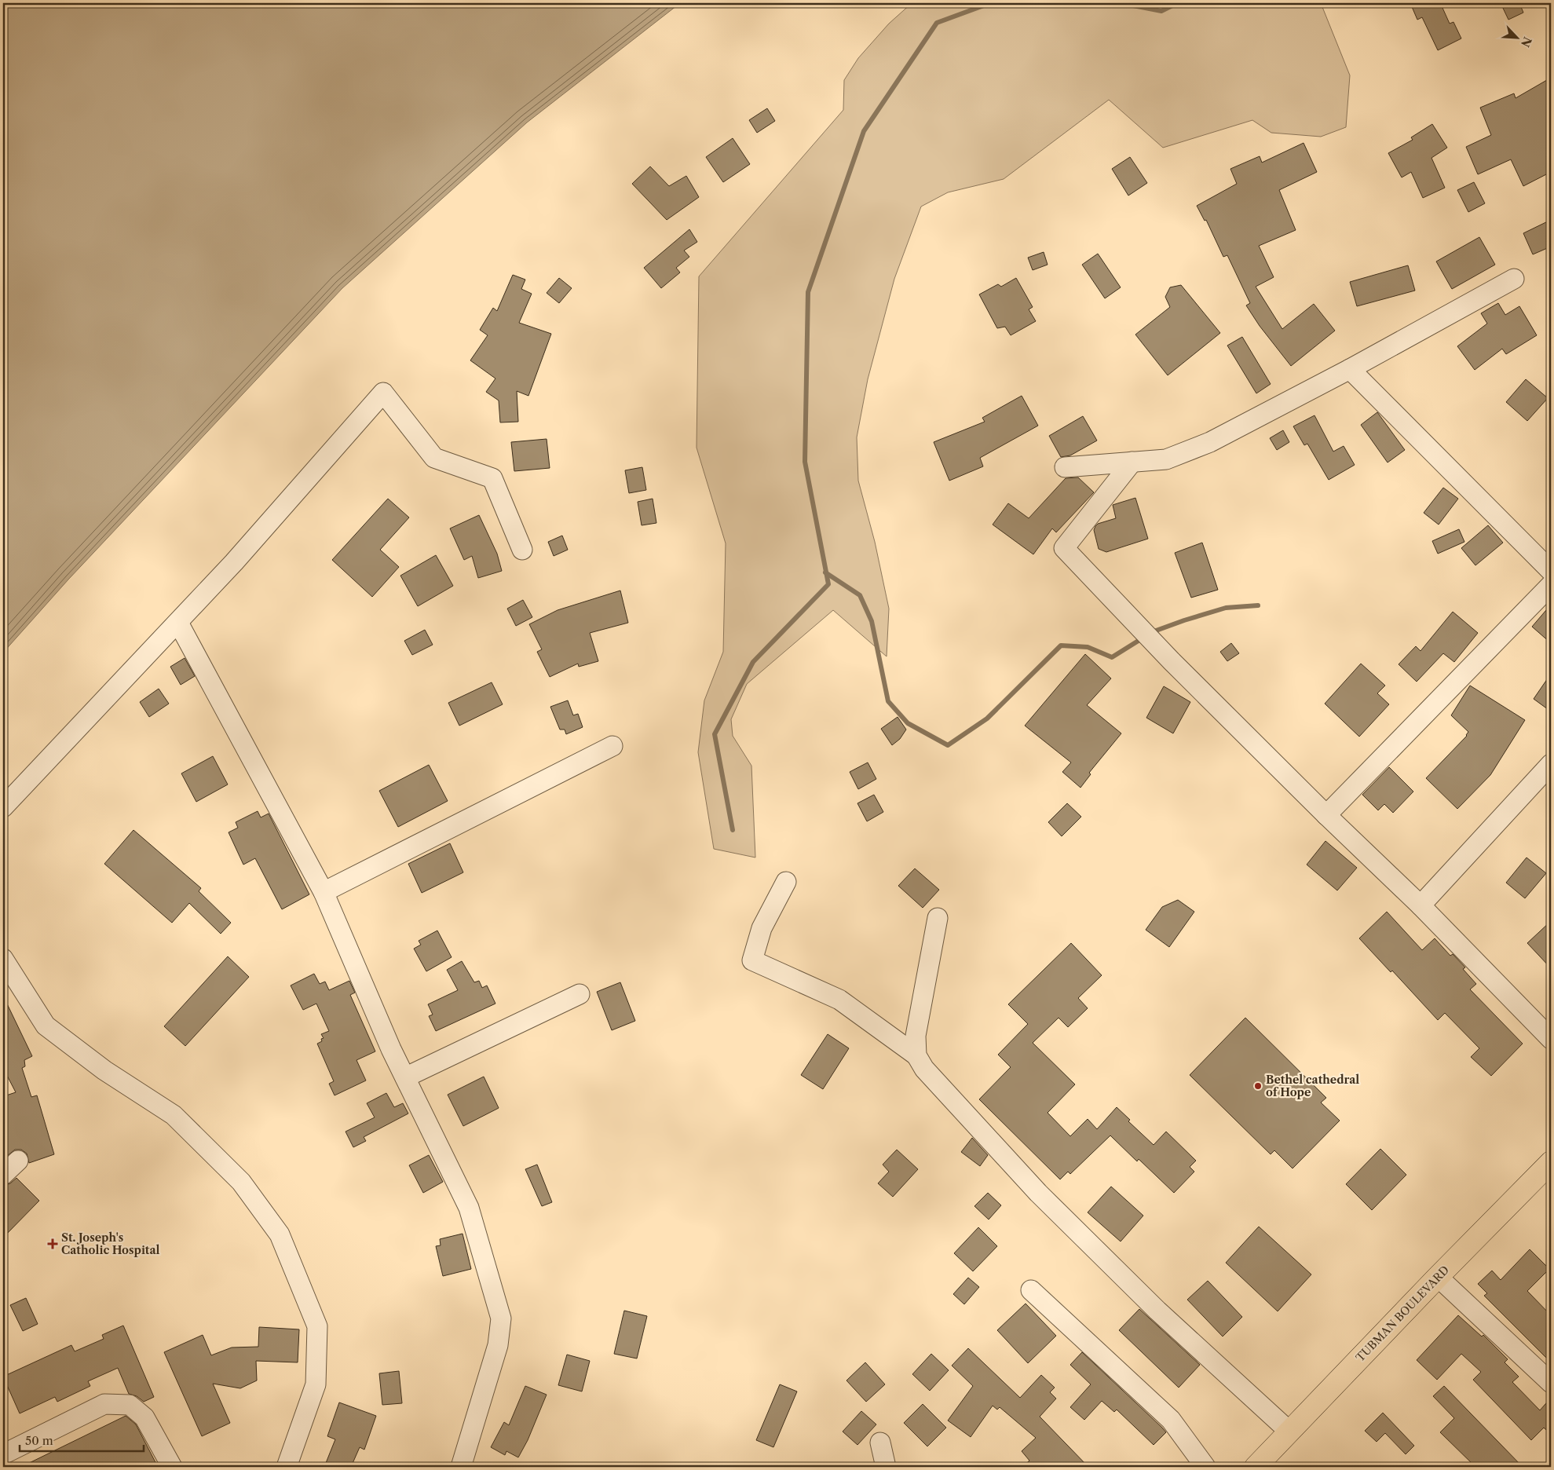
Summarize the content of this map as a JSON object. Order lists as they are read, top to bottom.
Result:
{
  "streets": {
    "highway": ["TUBMAN BOULEVARD"]
  },
  "places": {
    "other": ["Bethel cathedral of Hope"],
    "health": ["St. Joseph's Catholic Hospital"]
  },
  "scale_bar": "50 m",
  "north": "bottom right"
}
